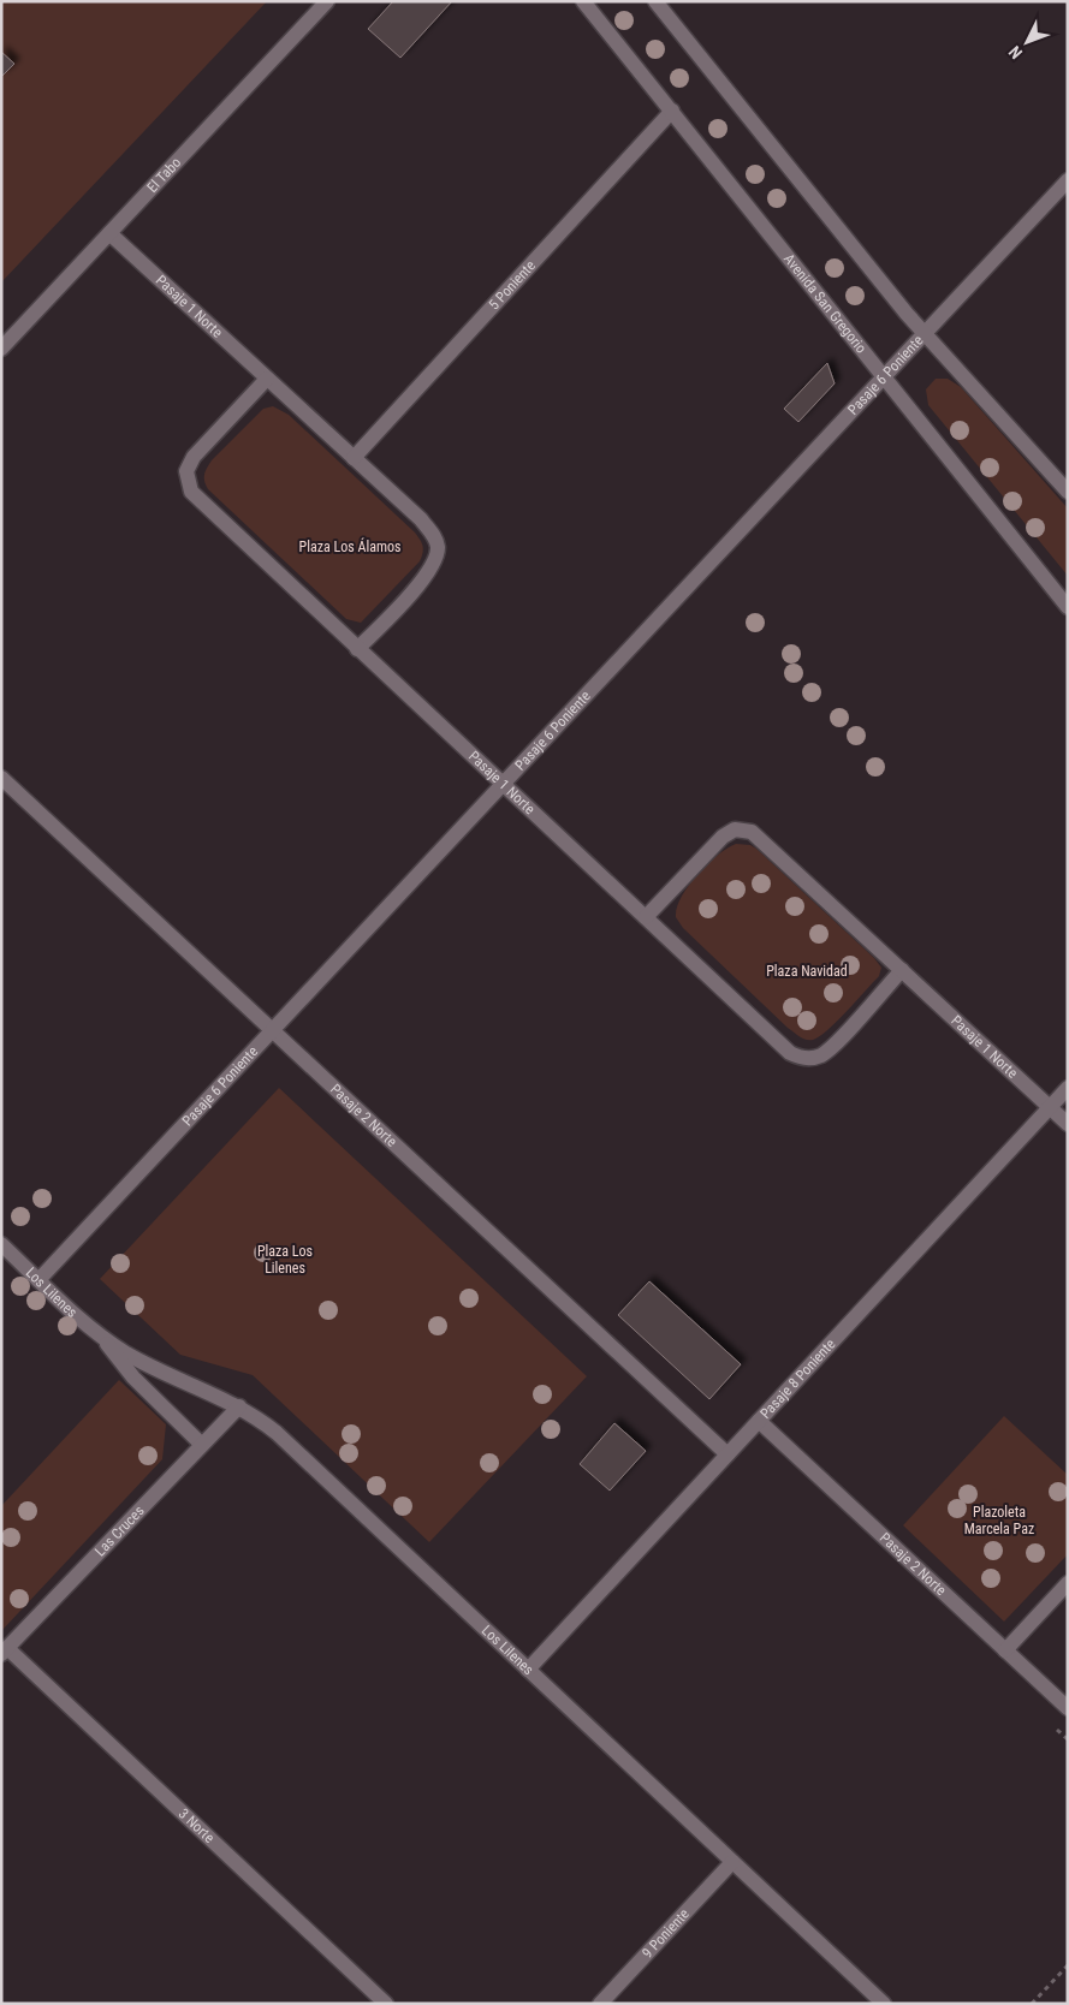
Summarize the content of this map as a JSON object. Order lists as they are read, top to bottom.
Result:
{
  "streets": {
    "street": [
      "El Tabo",
      "5 Poniente",
      "Avenida San Gregorio",
      "Pasaje 1 Norte",
      "Pasaje 6 Poniente",
      "Pasaje 2 Norte",
      "Los Lilenes",
      "Pasaje 8 Poniente",
      "Las Cruces",
      "3 Norte",
      "9 Poniente"
    ]
  },
  "crossings": [
    ["El Tabo", "Pasaje 1 Norte"],
    ["5 Poniente", "Avenida San Gregorio"],
    ["5 Poniente", "Pasaje 1 Norte"],
    ["Avenida San Gregorio", "Pasaje 6 Poniente"],
    ["Pasaje 1 Norte", "Pasaje 6 Poniente"],
    ["Pasaje 1 Norte", "Pasaje 8 Poniente"],
    ["Pasaje 6 Poniente", "Pasaje 2 Norte"],
    ["Pasaje 6 Poniente", "Los Lilenes"],
    ["Pasaje 2 Norte", "Pasaje 8 Poniente"],
    ["Los Lilenes", "Pasaje 8 Poniente"],
    ["Los Lilenes", "Las Cruces"],
    ["Los Lilenes", "9 Poniente"],
    ["Las Cruces", "3 Norte"]
  ],
  "parks": [
    "Plaza Los Álamos",
    "Plaza Navidad",
    "Plaza Los Lilenes",
    "Plazoleta Marcela Paz"
  ],
  "north": "bottom left"
}
